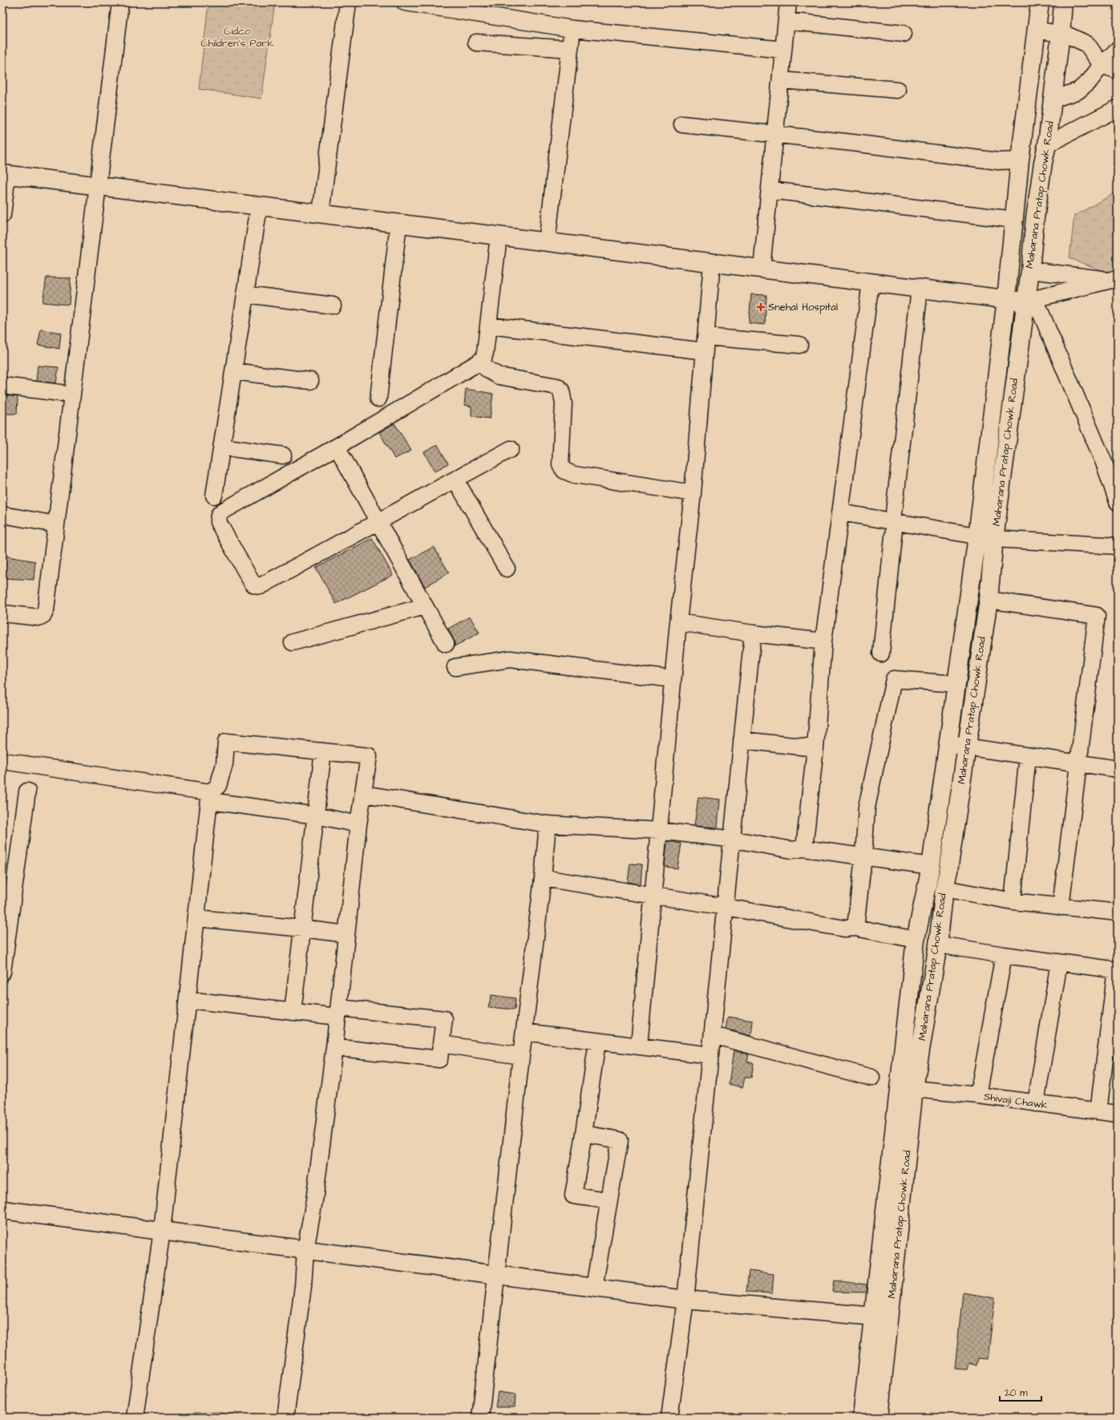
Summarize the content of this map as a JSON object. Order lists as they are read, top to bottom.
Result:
{
  "streets": {
    "main road": ["Maharana Pratap Chowk Road"],
    "street": ["Shivaji Chawk"]
  },
  "crossings": [
    ["Maharana Pratap Chowk Road", "Shivaji Chawk"]
  ],
  "parks": ["Cidco Children's Park"],
  "places": {
    "health": ["Snehal Hospital"]
  },
  "scale_bar": "20 m"
}
